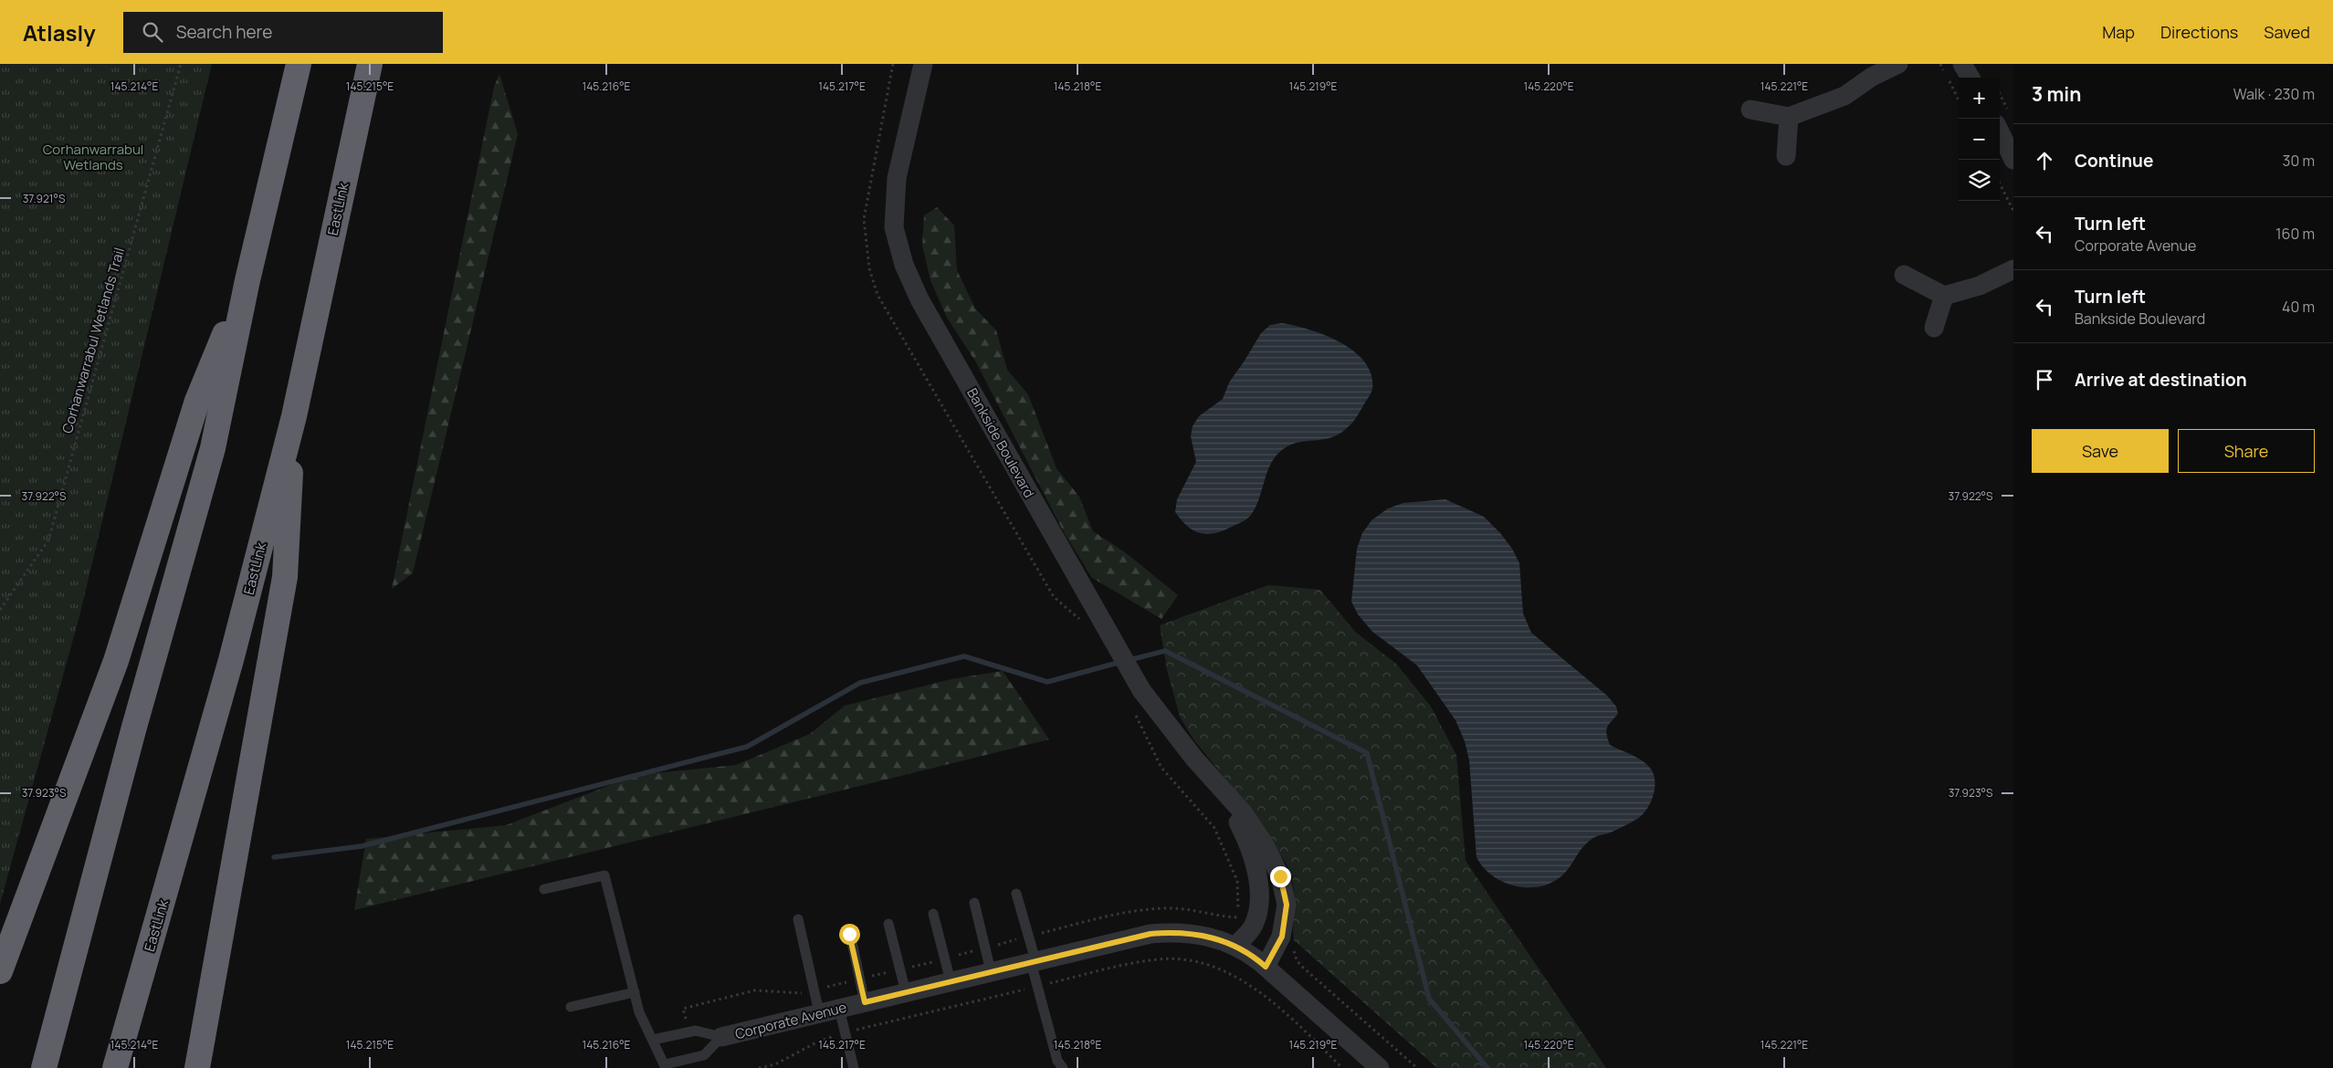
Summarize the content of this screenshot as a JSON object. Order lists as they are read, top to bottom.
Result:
{
  "streets": {
    "highway": ["EastLink"],
    "street": ["Bankside Boulevard", "Corporate Avenue"],
    "path": ["Corhanwarrabul Wetlands Trail"]
  },
  "crossings": [
    ["Bankside Boulevard", "Corporate Avenue"]
  ],
  "parks": ["Corhanwarrabul Wetlands"],
  "page": {
    "header": "Atlasly",
    "search": "Search here",
    "nav": ["Map", "Directions", "Saved"],
    "heading": ["3 min", "Walk · 230 m"],
    "map_buttons": ["+", "−"],
    "list": [
      ["Continue", "30 m"],
      ["Turn left", "Corporate Avenue", "160 m"],
      ["Turn left", "Bankside Boulevard", "40 m"],
      "Arrive at destination"
    ],
    "buttons": ["Save", "Share"]
  },
  "coordinates": [
    "145.214°E",
    "145.215°E",
    "145.216°E",
    "145.217°E",
    "145.218°E",
    "145.219°E",
    "145.220°E",
    "145.221°E",
    "37.921°S",
    "37.922°S",
    "37.923°S"
  ]
}
